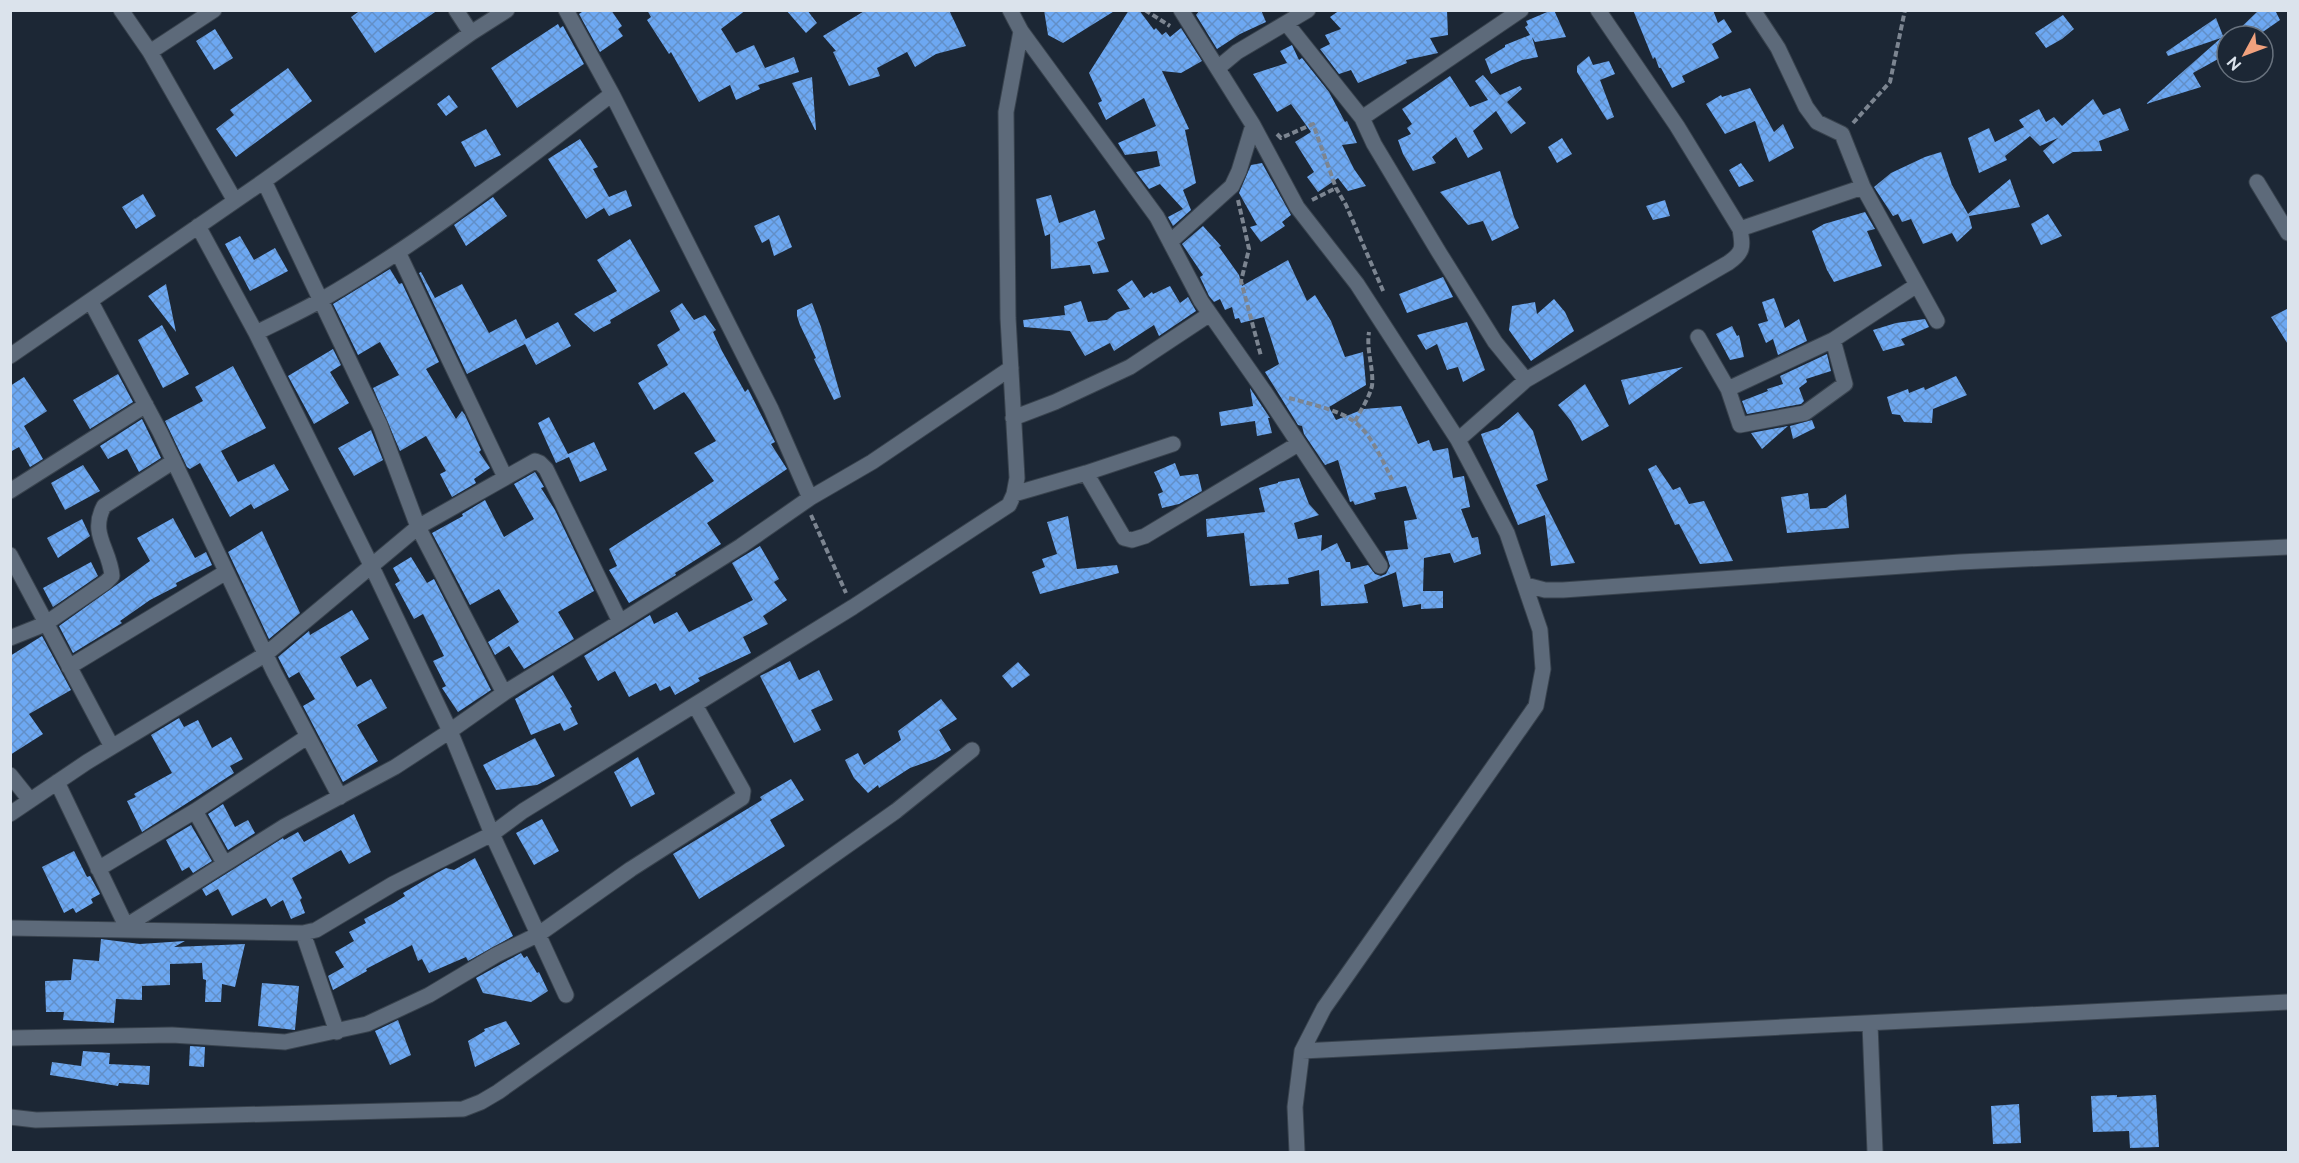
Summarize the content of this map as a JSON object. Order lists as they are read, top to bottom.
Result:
{
  "north": "bottom left"
}
